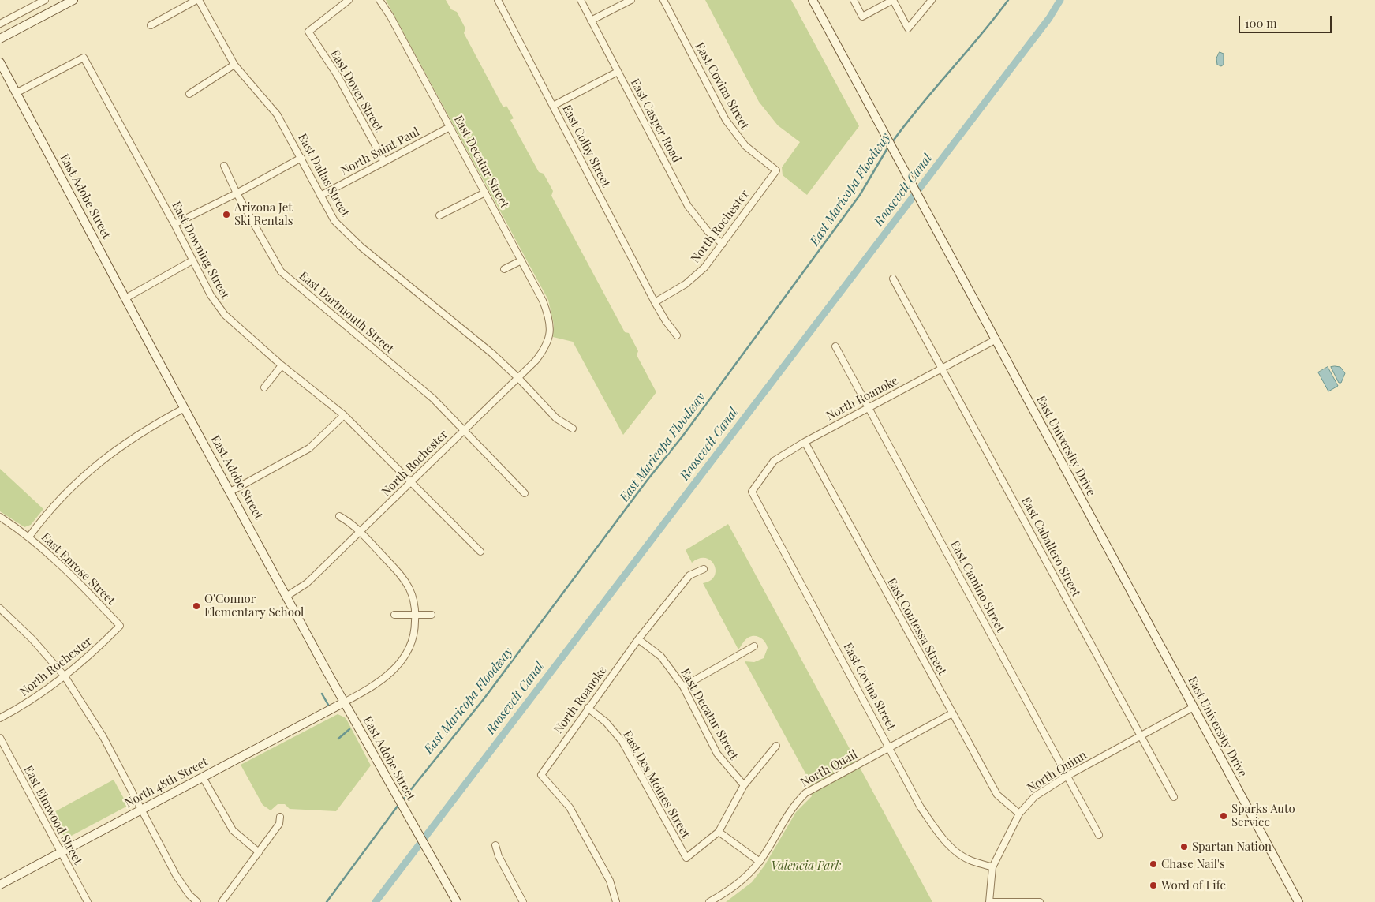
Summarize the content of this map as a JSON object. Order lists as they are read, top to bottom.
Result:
{
  "streets": {
    "street": [
      "East Covina Street",
      "East Dover Street",
      "East Casper Road",
      "East Colby Street",
      "North Saint Paul",
      "East Decatur Street",
      "East Dallas Street",
      "East Adobe Street",
      "North Rochester",
      "East Downing Street",
      "East Dartmouth Street",
      "North Roanoke",
      "East University Drive",
      "East Caballero Street",
      "East Enrose Street",
      "East Camino Street",
      "East Contessa Street",
      "North Quail",
      "North Quinn",
      "North 48th Street",
      "East Des Moines Street",
      "East Elmwood Street"
    ]
  },
  "crossings": [
    ["East Covina Street", "North Rochester"],
    ["East Covina Street", "North Roanoke"],
    ["East Covina Street", "North Quail"],
    ["East Covina Street", "North Quinn"],
    ["East Dover Street", "North Saint Paul"],
    ["East Casper Road", "North Rochester"],
    ["East Colby Street", "North Rochester"],
    ["North Saint Paul", "East Decatur Street"],
    ["North Saint Paul", "East Dallas Street"],
    ["East Decatur Street", "North Rochester"],
    ["East Decatur Street", "North Roanoke"],
    ["East Dallas Street", "North Rochester"],
    ["East Adobe Street", "North Rochester"],
    ["East Adobe Street", "East Downing Street"],
    ["East Adobe Street", "North 48th Street"],
    ["North Rochester", "East Downing Street"],
    ["North Rochester", "East Dartmouth Street"],
    ["North Rochester", "East Enrose Street"],
    ["North Roanoke", "East University Drive"],
    ["North Roanoke", "East Caballero Street"],
    ["North Roanoke", "East Camino Street"],
    ["North Roanoke", "East Contessa Street"],
    ["North Roanoke", "East Des Moines Street"],
    ["East University Drive", "North Quinn"],
    ["East Caballero Street", "North Quinn"],
    ["East Camino Street", "North Quinn"],
    ["East Contessa Street", "North Quail"],
    ["East Contessa Street", "North Quinn"],
    ["North 48th Street", "East Elmwood Street"]
  ],
  "water": ["East Maricopa Floodway", "Roosevelt Canal"],
  "parks": ["Valencia Park"],
  "places": [
    "Arizona Jet Ski Rentals",
    "O'Connor Elementary School",
    "Sparks Auto Service",
    "Spartan Nation",
    "Chase Nail's",
    "Word of Life"
  ],
  "scale_bar": "100 m"
}
